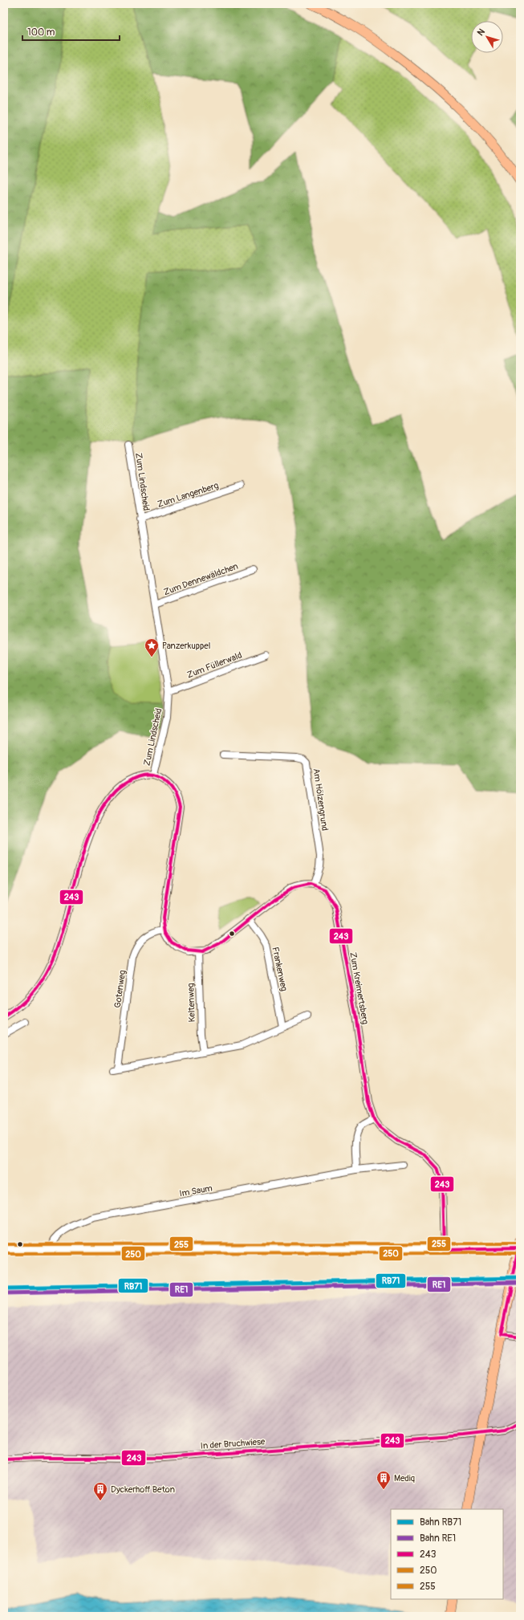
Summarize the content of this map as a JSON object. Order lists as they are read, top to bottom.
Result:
{
  "streets": {
    "street": [
      "Zum Lindscheid",
      "Zum Langenberg",
      "Zum Dennewäldchen",
      "Zum Füllerwald",
      "Am Hölzengrund",
      "Frankenweg",
      "Zum Kreimertsberg",
      "Gotenweg",
      "Keltenweg",
      "Im Saum",
      "In der Bruchwiese"
    ]
  },
  "crossings": [
    ["Zum Lindscheid", "Zum Langenberg"],
    ["Zum Lindscheid", "Zum Dennewäldchen"],
    ["Zum Lindscheid", "Zum Füllerwald"],
    ["Am Hölzengrund", "Zum Kreimertsberg"],
    ["Gotenweg", "Keltenweg"]
  ],
  "places": {
    "place": ["Panzerkuppel"],
    "building": ["Mediq", "Dyckerhoff Beton"]
  },
  "lines": [
    "transit line 243",
    "transit line 255",
    "transit line 250",
    "rail line RB71",
    "rail line RE1"
  ],
  "legend": [
    "Bahn RB71",
    "Bahn RE1",
    "243",
    "250",
    "255"
  ],
  "scale_bar": "100 m",
  "north": "top left"
}
